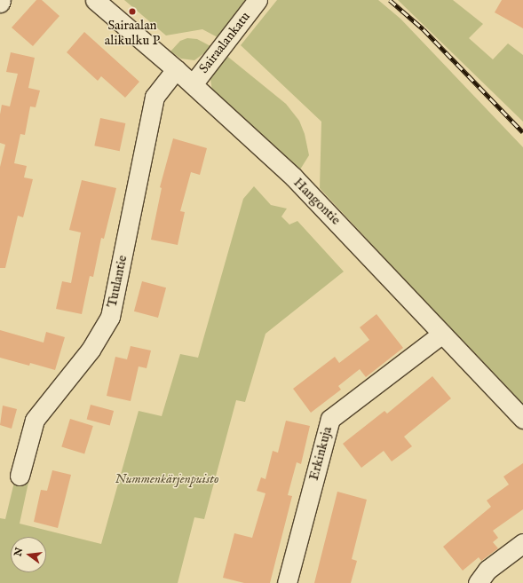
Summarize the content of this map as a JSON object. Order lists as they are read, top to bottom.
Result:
{
  "streets": {
    "street": [
      "Sairaalankatu",
      "Hangontie",
      "Tuulantie",
      "Erkinkuja"
    ]
  },
  "crossings": [
    ["Sairaalankatu", "Hangontie"],
    ["Hangontie", "Tuulantie"],
    ["Hangontie", "Erkinkuja"]
  ],
  "parks": ["Nummenkärjenpuisto"],
  "places": ["Sairaalan alikulku P"],
  "north": "left"
}
